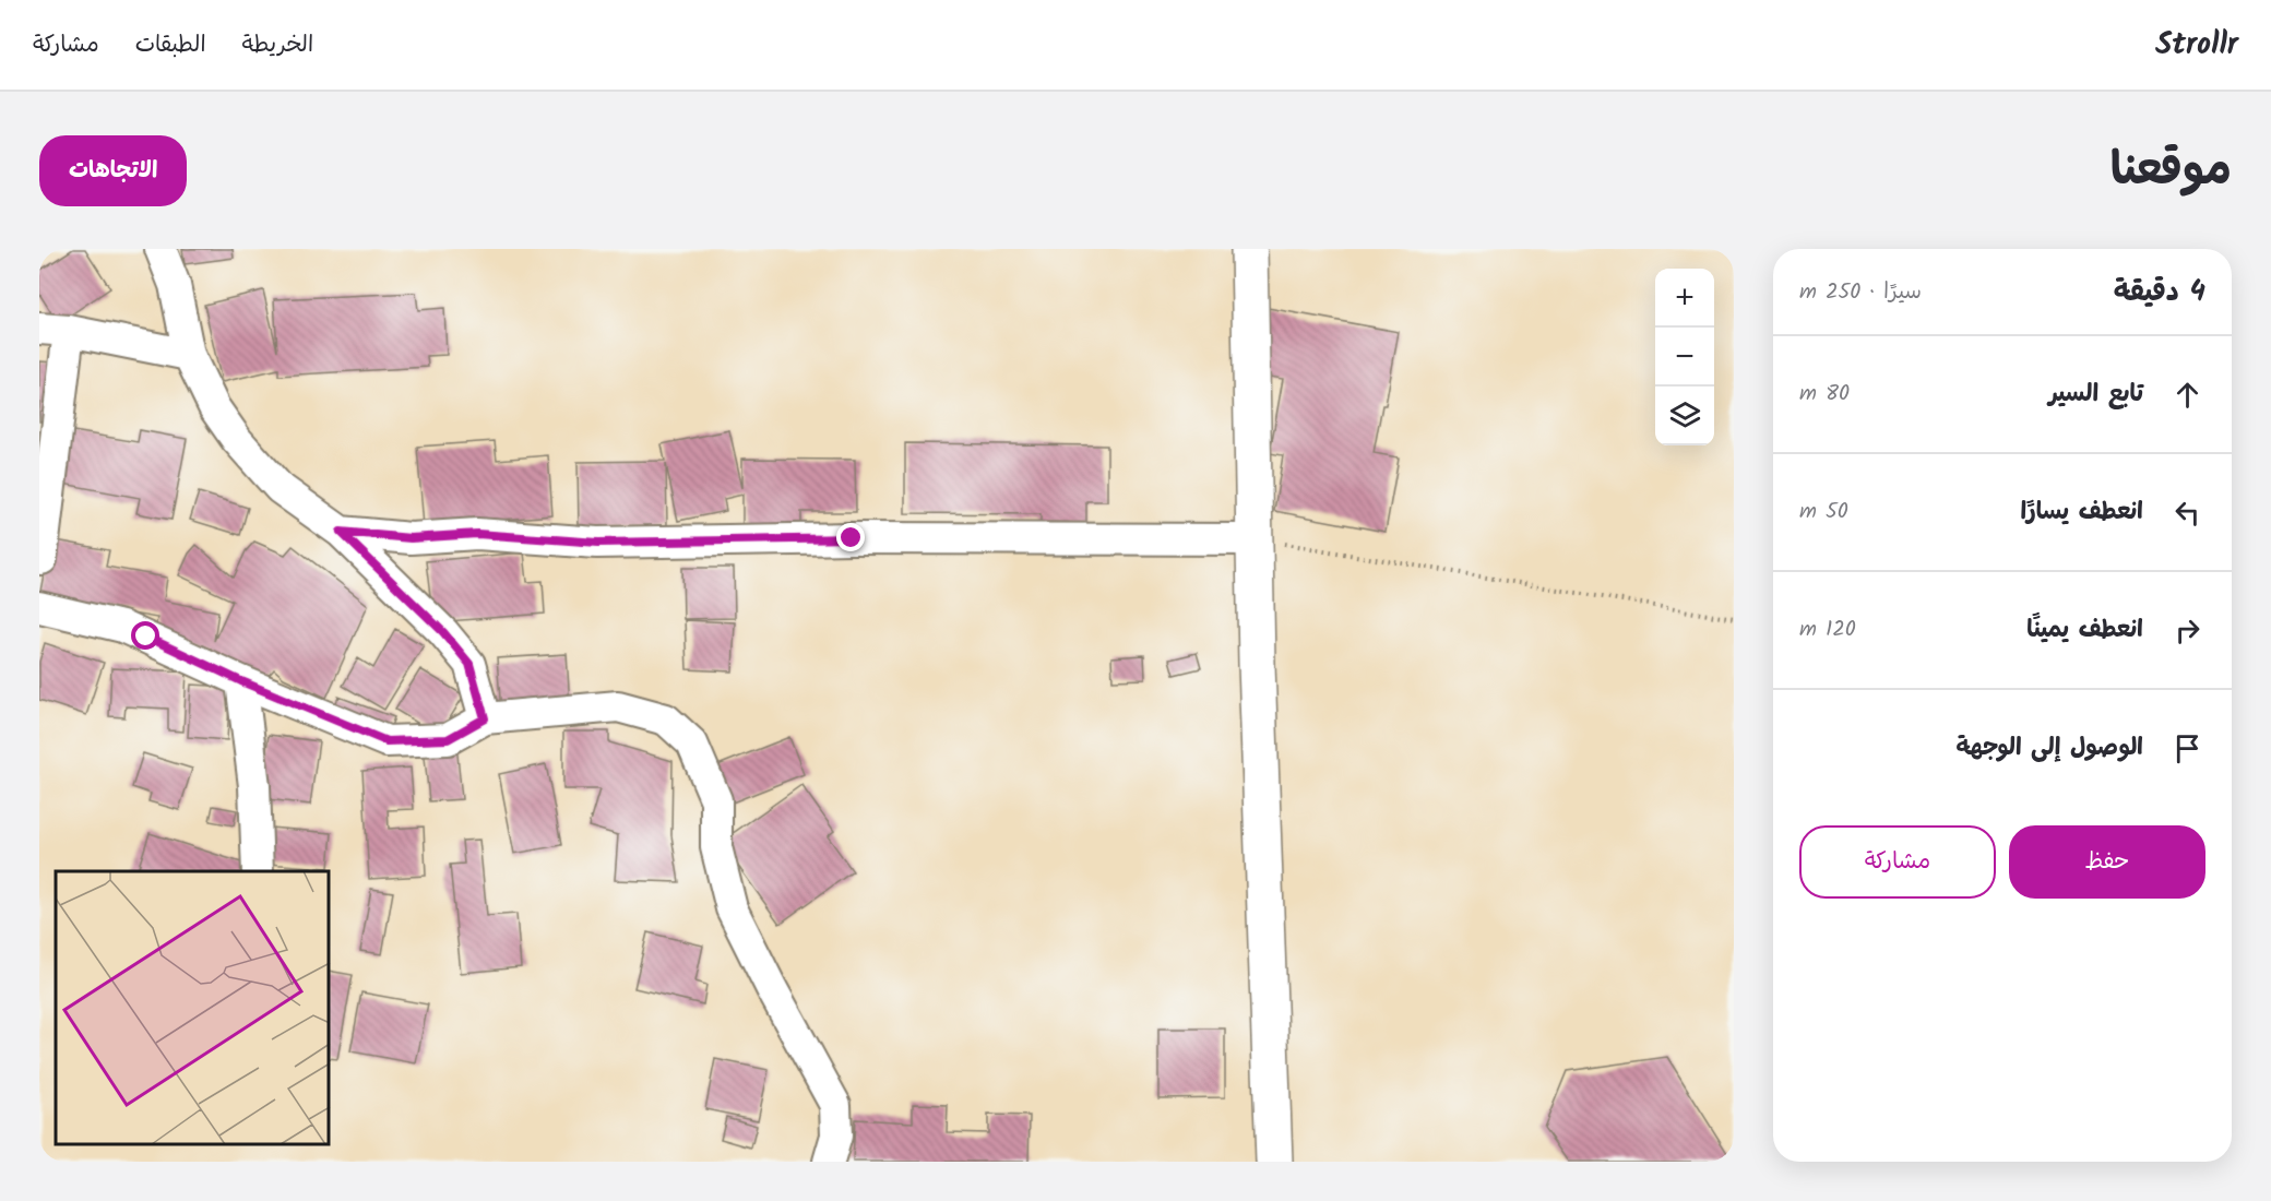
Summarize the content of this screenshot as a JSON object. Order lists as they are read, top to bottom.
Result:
{
  "page": {
    "header": "Strollr",
    "nav": ["الخريطة", "الطبقات", "مشاركة"],
    "title": "موقعنا",
    "buttons": [
      "الاتجاهات",
      ["حفظ", "مشاركة"]
    ],
    "heading": ["4 دقيقة", "سيرًا · 250 m"],
    "map_buttons": ["+", "−"],
    "list": [
      ["تابع السير", "80 m"],
      ["انعطف يسارًا", "50 m"],
      ["انعطف يمينًا", "120 m"],
      "الوصول إلى الوجهة"
    ]
  }
}
